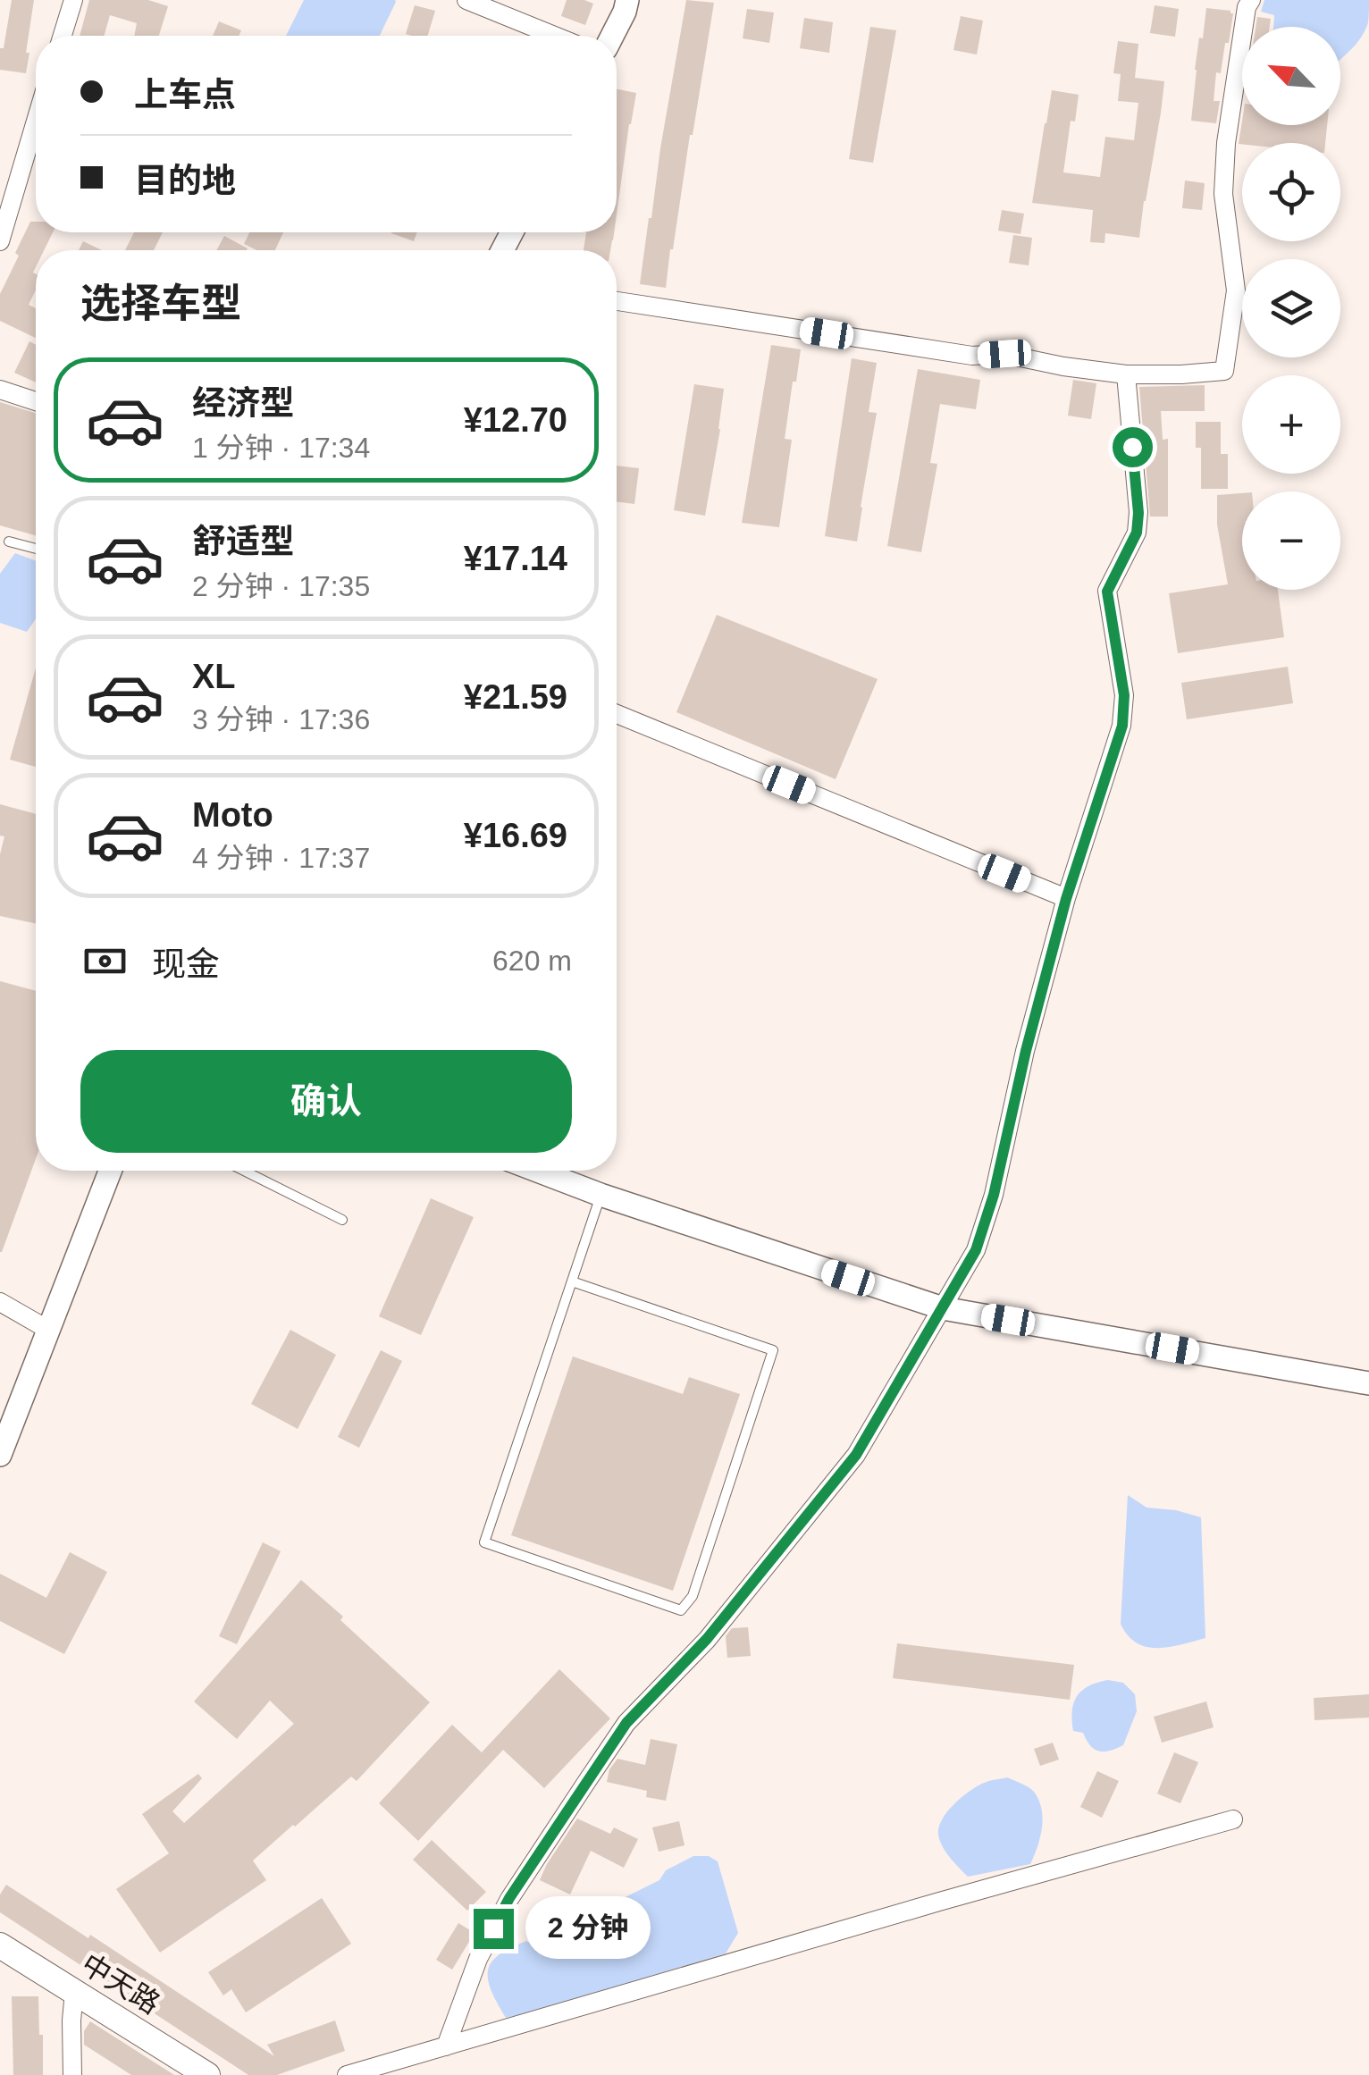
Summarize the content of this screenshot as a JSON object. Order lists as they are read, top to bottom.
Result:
{
  "streets": {
    "main road": ["中天路"]
  },
  "north": "top left",
  "page": {
    "map_buttons": ["+", "−"],
    "banner": ["上车点", "目的地"],
    "heading": "选择车型",
    "list": [
      {
        "name": "经济型",
        "note": "1 分钟 · 17:34",
        "value": "¥12.70"
      },
      {
        "name": "舒适型",
        "note": "2 分钟 · 17:35",
        "value": "¥17.14"
      },
      {
        "name": "XL",
        "note": "3 分钟 · 17:36",
        "value": "¥21.59"
      },
      {
        "name": "Moto",
        "note": "4 分钟 · 17:37",
        "value": "¥16.69"
      }
    ],
    "pay": ["现金", "620 m"],
    "buttons": "确认",
    "bubble": "2 分钟"
  }
}
